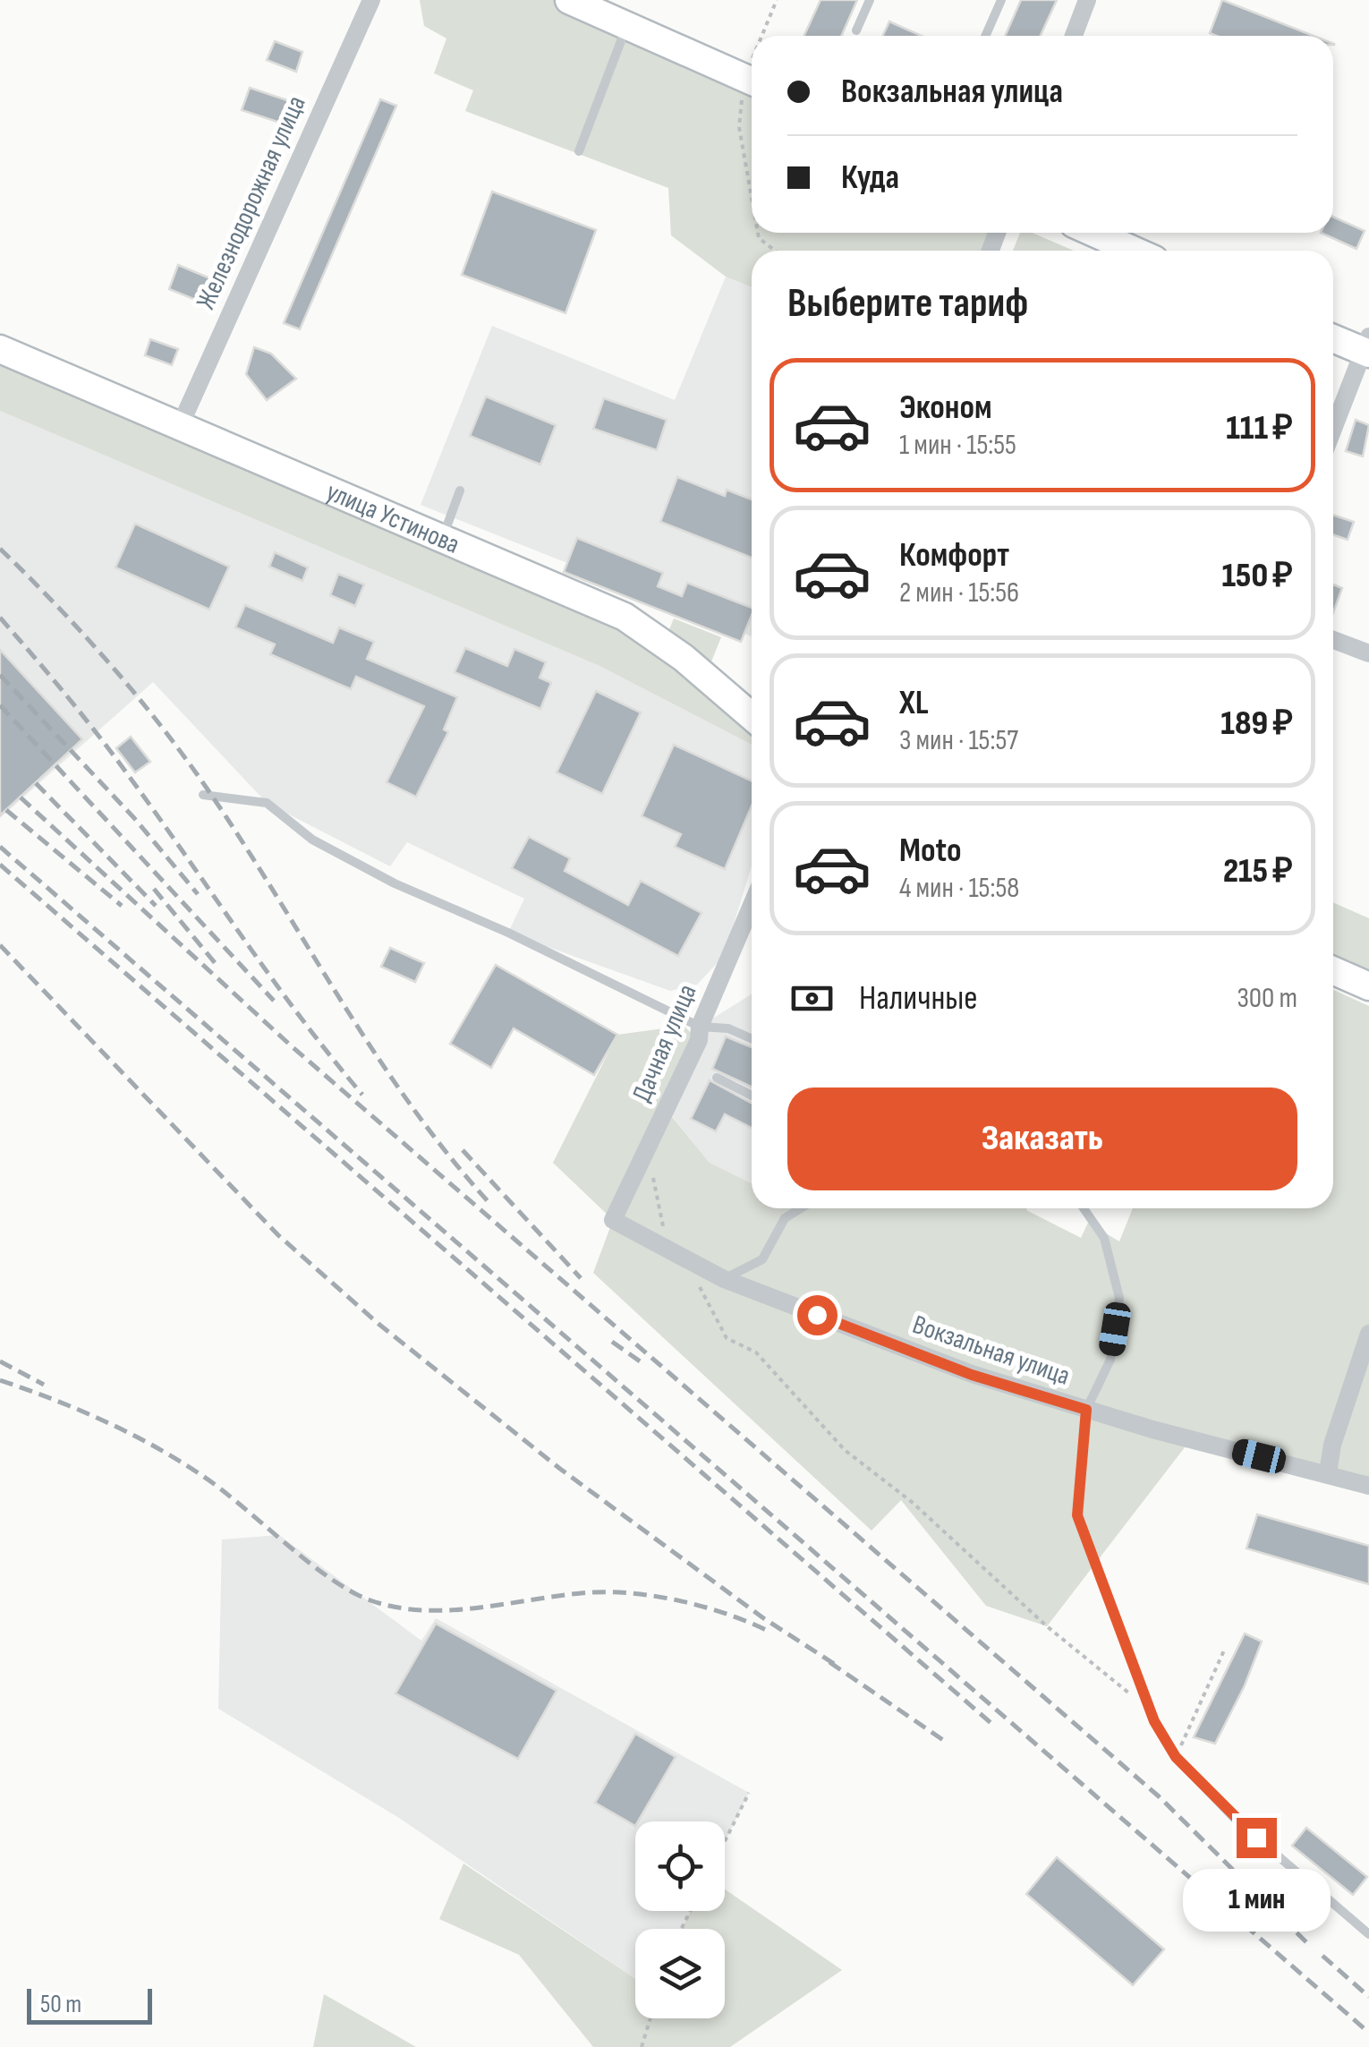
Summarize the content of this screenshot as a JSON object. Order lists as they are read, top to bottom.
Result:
{
  "streets": {
    "street": [
      "Железнодорожная улица",
      "улица Устинова",
      "Дачная улица",
      "Вокзальная улица"
    ]
  },
  "crossings": [
    ["Железнодорожная улица", "улица Устинова"],
    ["Дачная улица", "Вокзальная улица"]
  ],
  "scale_bar": "50 m",
  "page": {
    "banner": ["Вокзальная улица", "Куда"],
    "heading": "Выберите тариф",
    "list": [
      {
        "name": "Эконом",
        "note": "1 мин · 15:55",
        "value": "111 ₽"
      },
      {
        "name": "Комфорт",
        "note": "2 мин · 15:56",
        "value": "150 ₽"
      },
      {
        "name": "XL",
        "note": "3 мин · 15:57",
        "value": "189 ₽"
      },
      {
        "name": "Moto",
        "note": "4 мин · 15:58",
        "value": "215 ₽"
      }
    ],
    "pay": ["Наличные", "300 m"],
    "buttons": "Заказать",
    "bubble": "1 мин",
    "scale": "50 m"
  }
}
